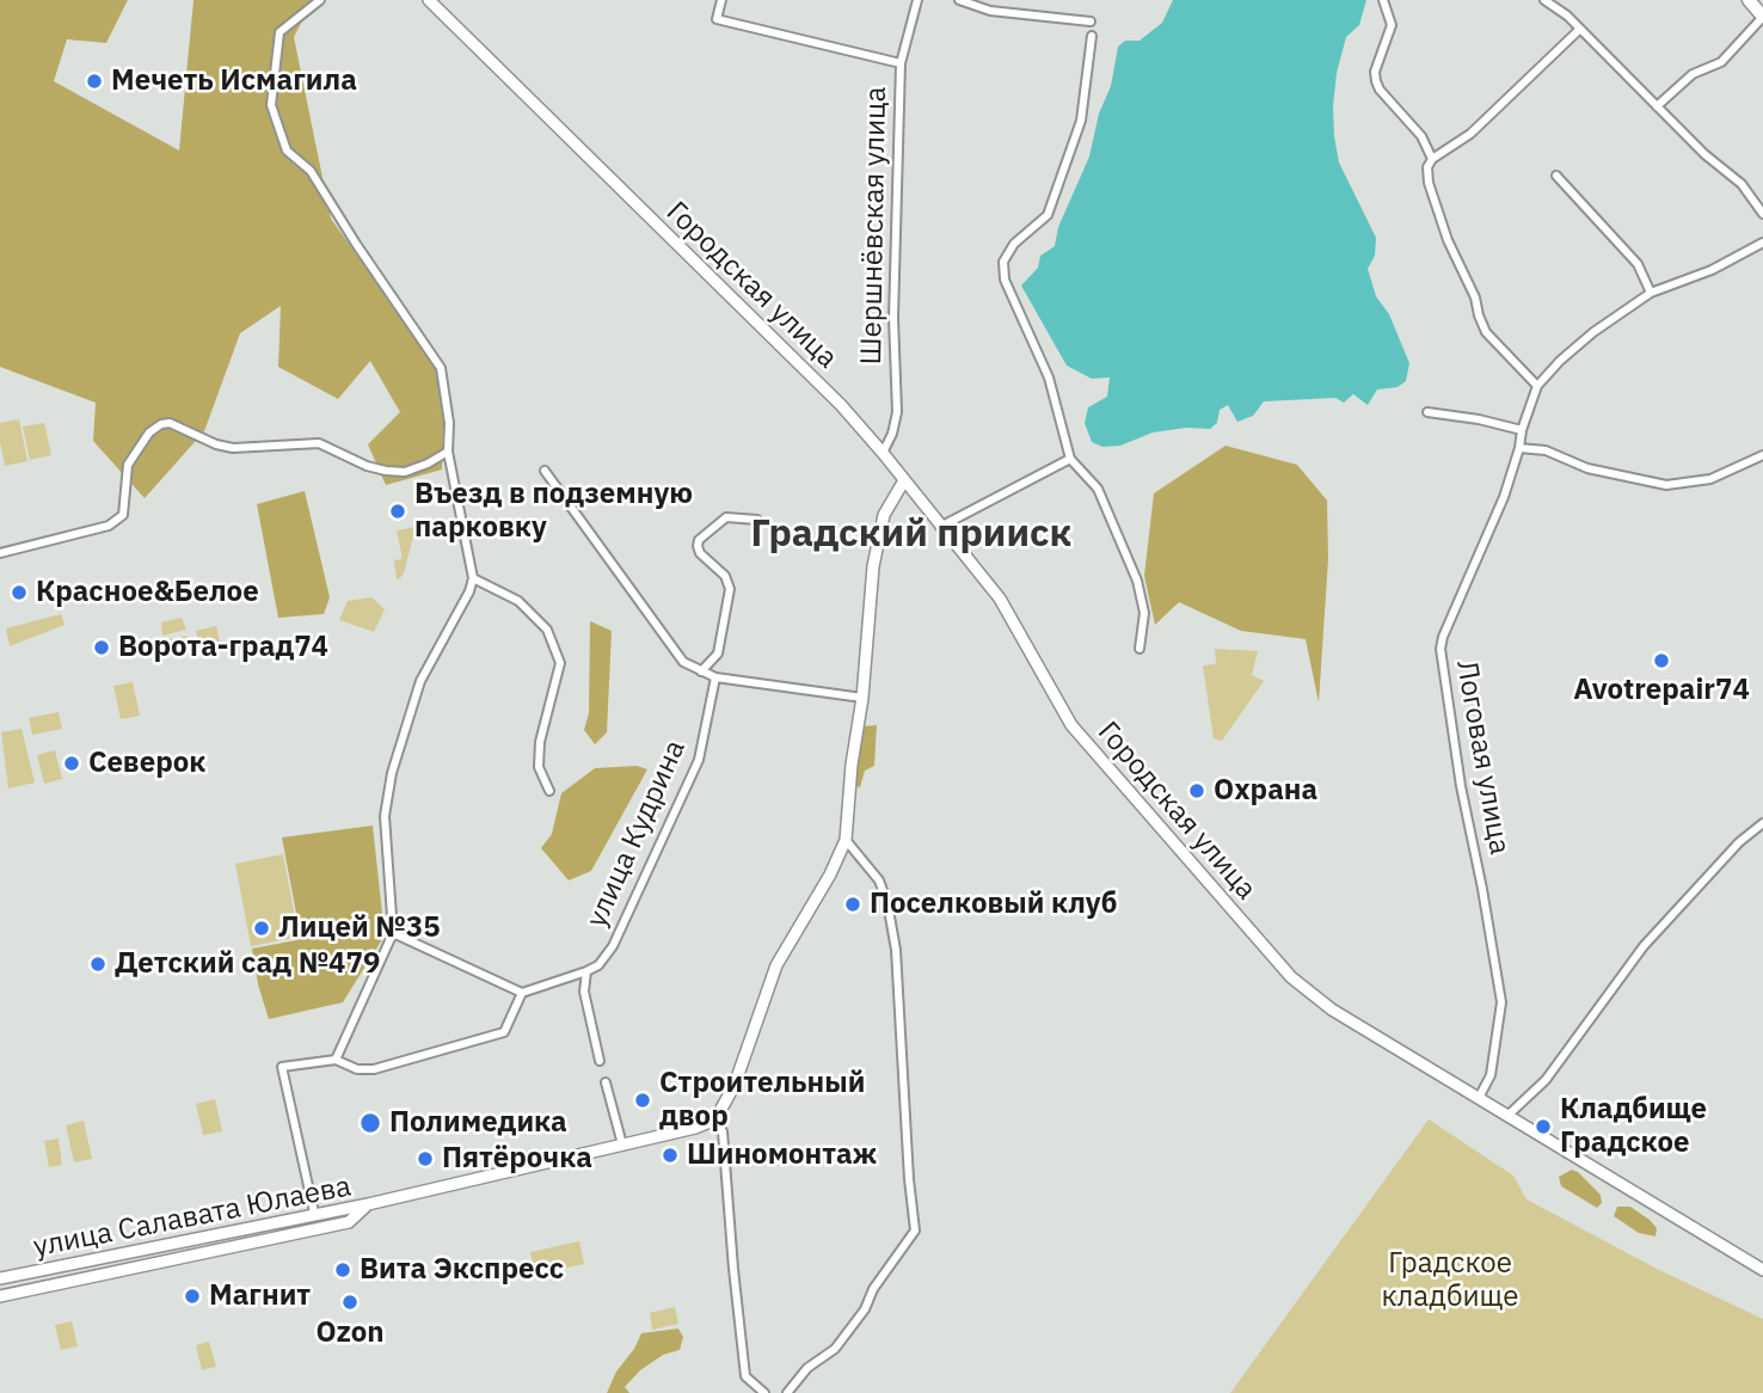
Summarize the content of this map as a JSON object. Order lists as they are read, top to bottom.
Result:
{
  "streets": {
    "street": [
      "Шершнёвская улица",
      "Городская улица",
      "Логовая улица",
      "улица Кудрина",
      "улица Салавата Юлаева"
    ]
  },
  "crossings": [
    ["Шершнёвская улица", "Городская улица"],
    ["Городская улица", "Логовая улица"]
  ],
  "districts": ["Градский прииск"],
  "parks": ["Градское кладбище"],
  "places": [
    "Мечеть Исмагила",
    "Въезд в подземную парковку",
    "Красное&Белое",
    "Ворота-град74",
    "Avotrepair74",
    "Северок",
    "Охрана",
    "Поселковый клуб",
    "Лицей №35",
    "Детский сад №479",
    "Строительный двор",
    "Полимедика",
    "Кладбище Градское",
    "Шиномонтаж",
    "Пятёрочка",
    "Вита Экспресс",
    "Магнит",
    "Ozon"
  ]
}
